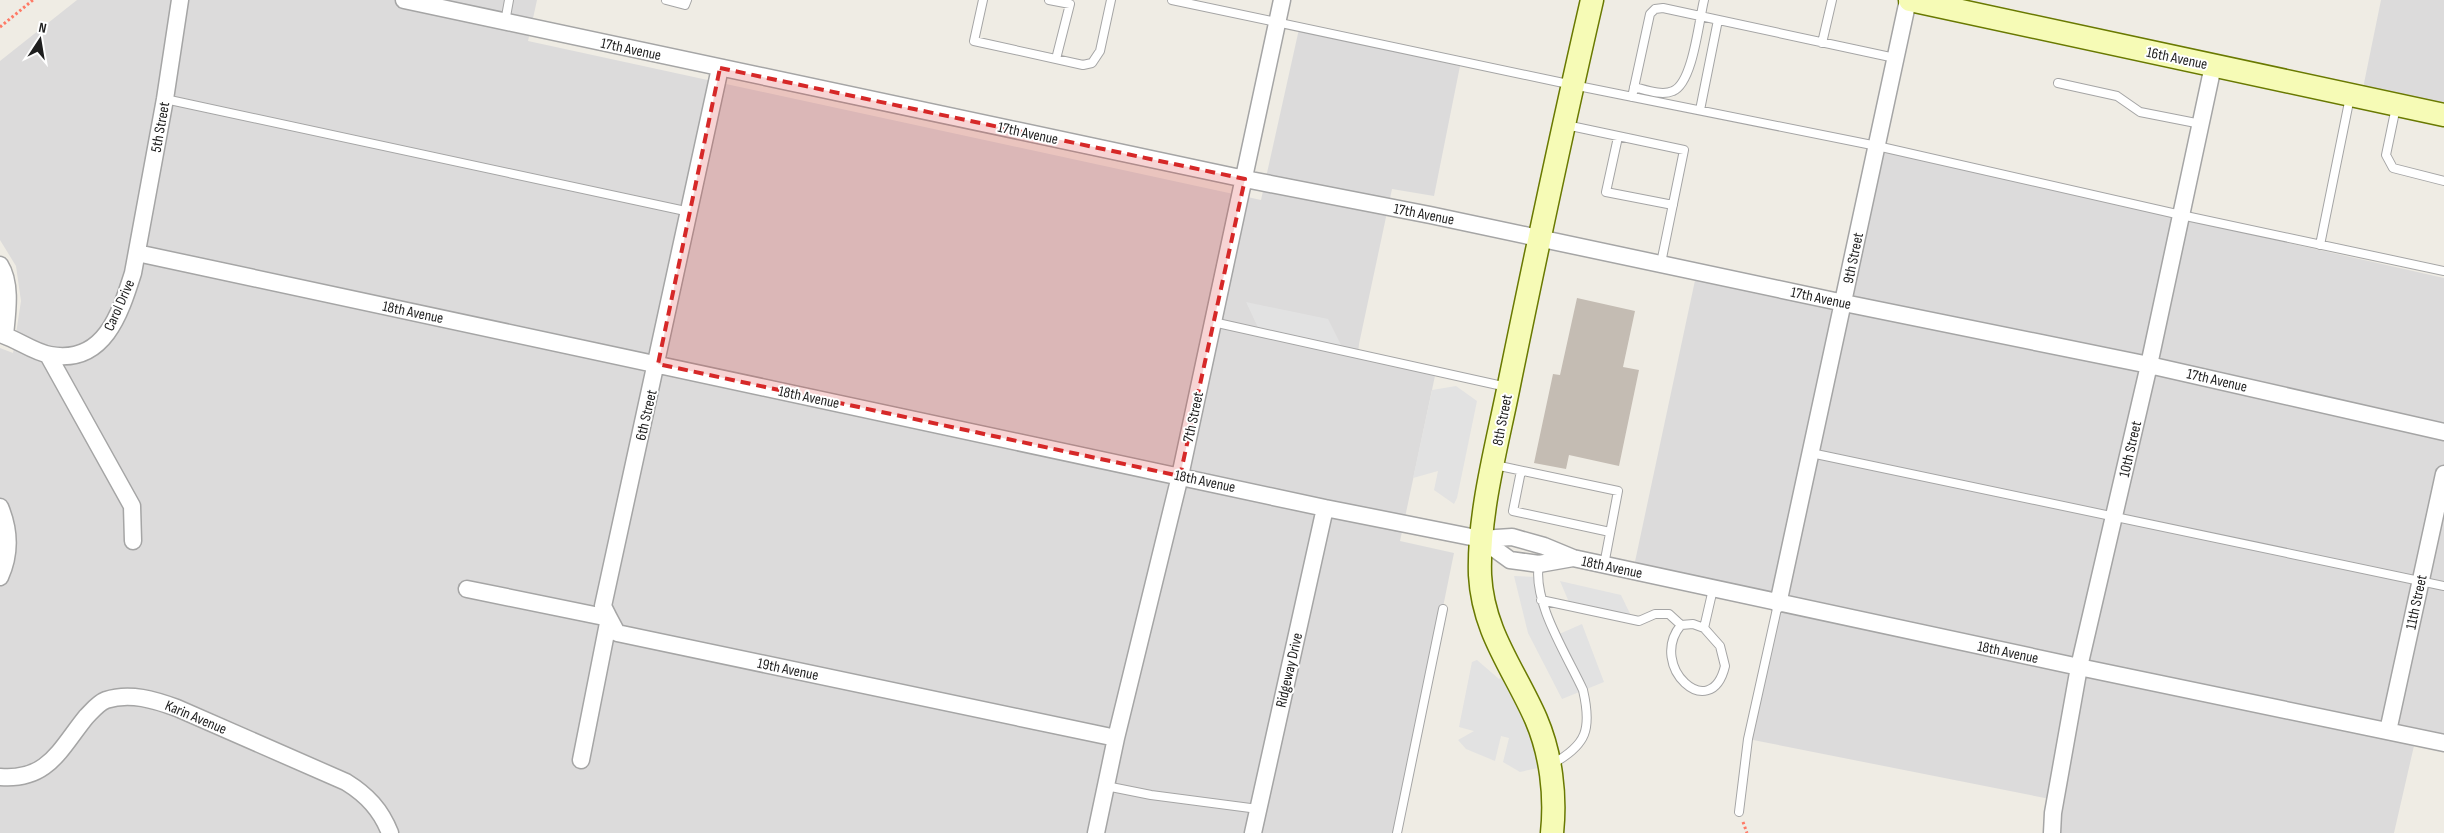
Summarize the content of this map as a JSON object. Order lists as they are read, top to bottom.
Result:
{
  "streets": {
    "main road": ["16th Avenue", "8th Street"],
    "street": [
      "17th Avenue",
      "5th Street",
      "9th Street",
      "Carol Drive",
      "18th Avenue",
      "6th Street",
      "7th Street",
      "10th Street",
      "11th Street",
      "19th Avenue",
      "Ridgeway Drive",
      "Karin Avenue"
    ]
  },
  "crossings": [
    ["17th Avenue", "9th Street"],
    ["17th Avenue", "6th Street"],
    ["17th Avenue", "7th Street"],
    ["17th Avenue", "8th Street"],
    ["17th Avenue", "10th Street"],
    ["16th Avenue", "9th Street"],
    ["16th Avenue", "10th Street"],
    ["5th Street", "Carol Drive"],
    ["5th Street", "18th Avenue"],
    ["9th Street", "18th Avenue"],
    ["Carol Drive", "18th Avenue"],
    ["18th Avenue", "6th Street"],
    ["18th Avenue", "7th Street"],
    ["18th Avenue", "8th Street"],
    ["18th Avenue", "10th Street"],
    ["18th Avenue", "11th Street"],
    ["18th Avenue", "Ridgeway Drive"],
    ["6th Street", "19th Avenue"],
    ["7th Street", "19th Avenue"]
  ],
  "north": "top"
}
